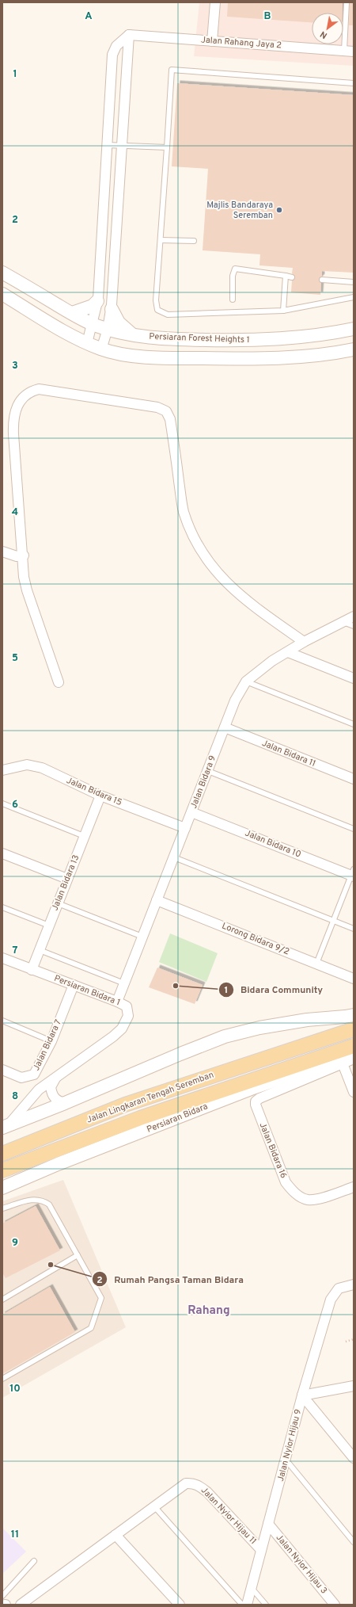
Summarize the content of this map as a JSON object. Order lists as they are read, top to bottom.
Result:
{
  "streets": {
    "main road": ["Jalan Lingkaran Tengah Seremban", "Persiaran Bidara"],
    "street": [
      "Jalan Rahang Jaya 2",
      "Persiaran Forest Heights 1",
      "Jalan Bidara 11",
      "Jalan Bidara 9",
      "Jalan Bidara 15",
      "Jalan Bidara 10",
      "Jalan Bidara 13",
      "Lorong Bidara 9/2",
      "Persiaran Bidara 1",
      "Jalan Bidara 7",
      "Jalan Bidara 16",
      "Jalan Nyior Hijau 9",
      "Jalan Nyior Hijau 11",
      "Jalan Nyior Hijau 3"
    ]
  },
  "crossings": [
    ["Jalan Bidara 11", "Jalan Bidara 9"],
    ["Jalan Bidara 9", "Jalan Bidara 15"],
    ["Jalan Bidara 9", "Jalan Bidara 10"],
    ["Jalan Bidara 9", "Lorong Bidara 9/2"],
    ["Jalan Bidara 9", "Persiaran Bidara 1"],
    ["Jalan Bidara 15", "Jalan Bidara 13"],
    ["Jalan Bidara 13", "Persiaran Bidara 1"],
    ["Persiaran Bidara 1", "Jalan Bidara 7"],
    ["Jalan Lingkaran Tengah Seremban", "Persiaran Bidara"],
    ["Jalan Nyior Hijau 9", "Jalan Nyior Hijau 11"],
    ["Jalan Nyior Hijau 9", "Jalan Nyior Hijau 3"]
  ],
  "districts": ["Rahang"],
  "places": ["Majlis Bandaraya Seremban", "Bidara Community", "Rumah Pangsa Taman Bidara"],
  "north": "bottom left",
  "grid": {
    "columns": ["A", "B"],
    "rows": [
      "1",
      "2",
      "3",
      "4",
      "5",
      "6",
      "7",
      "8",
      "9",
      "10",
      "11"
    ]
  }
}
